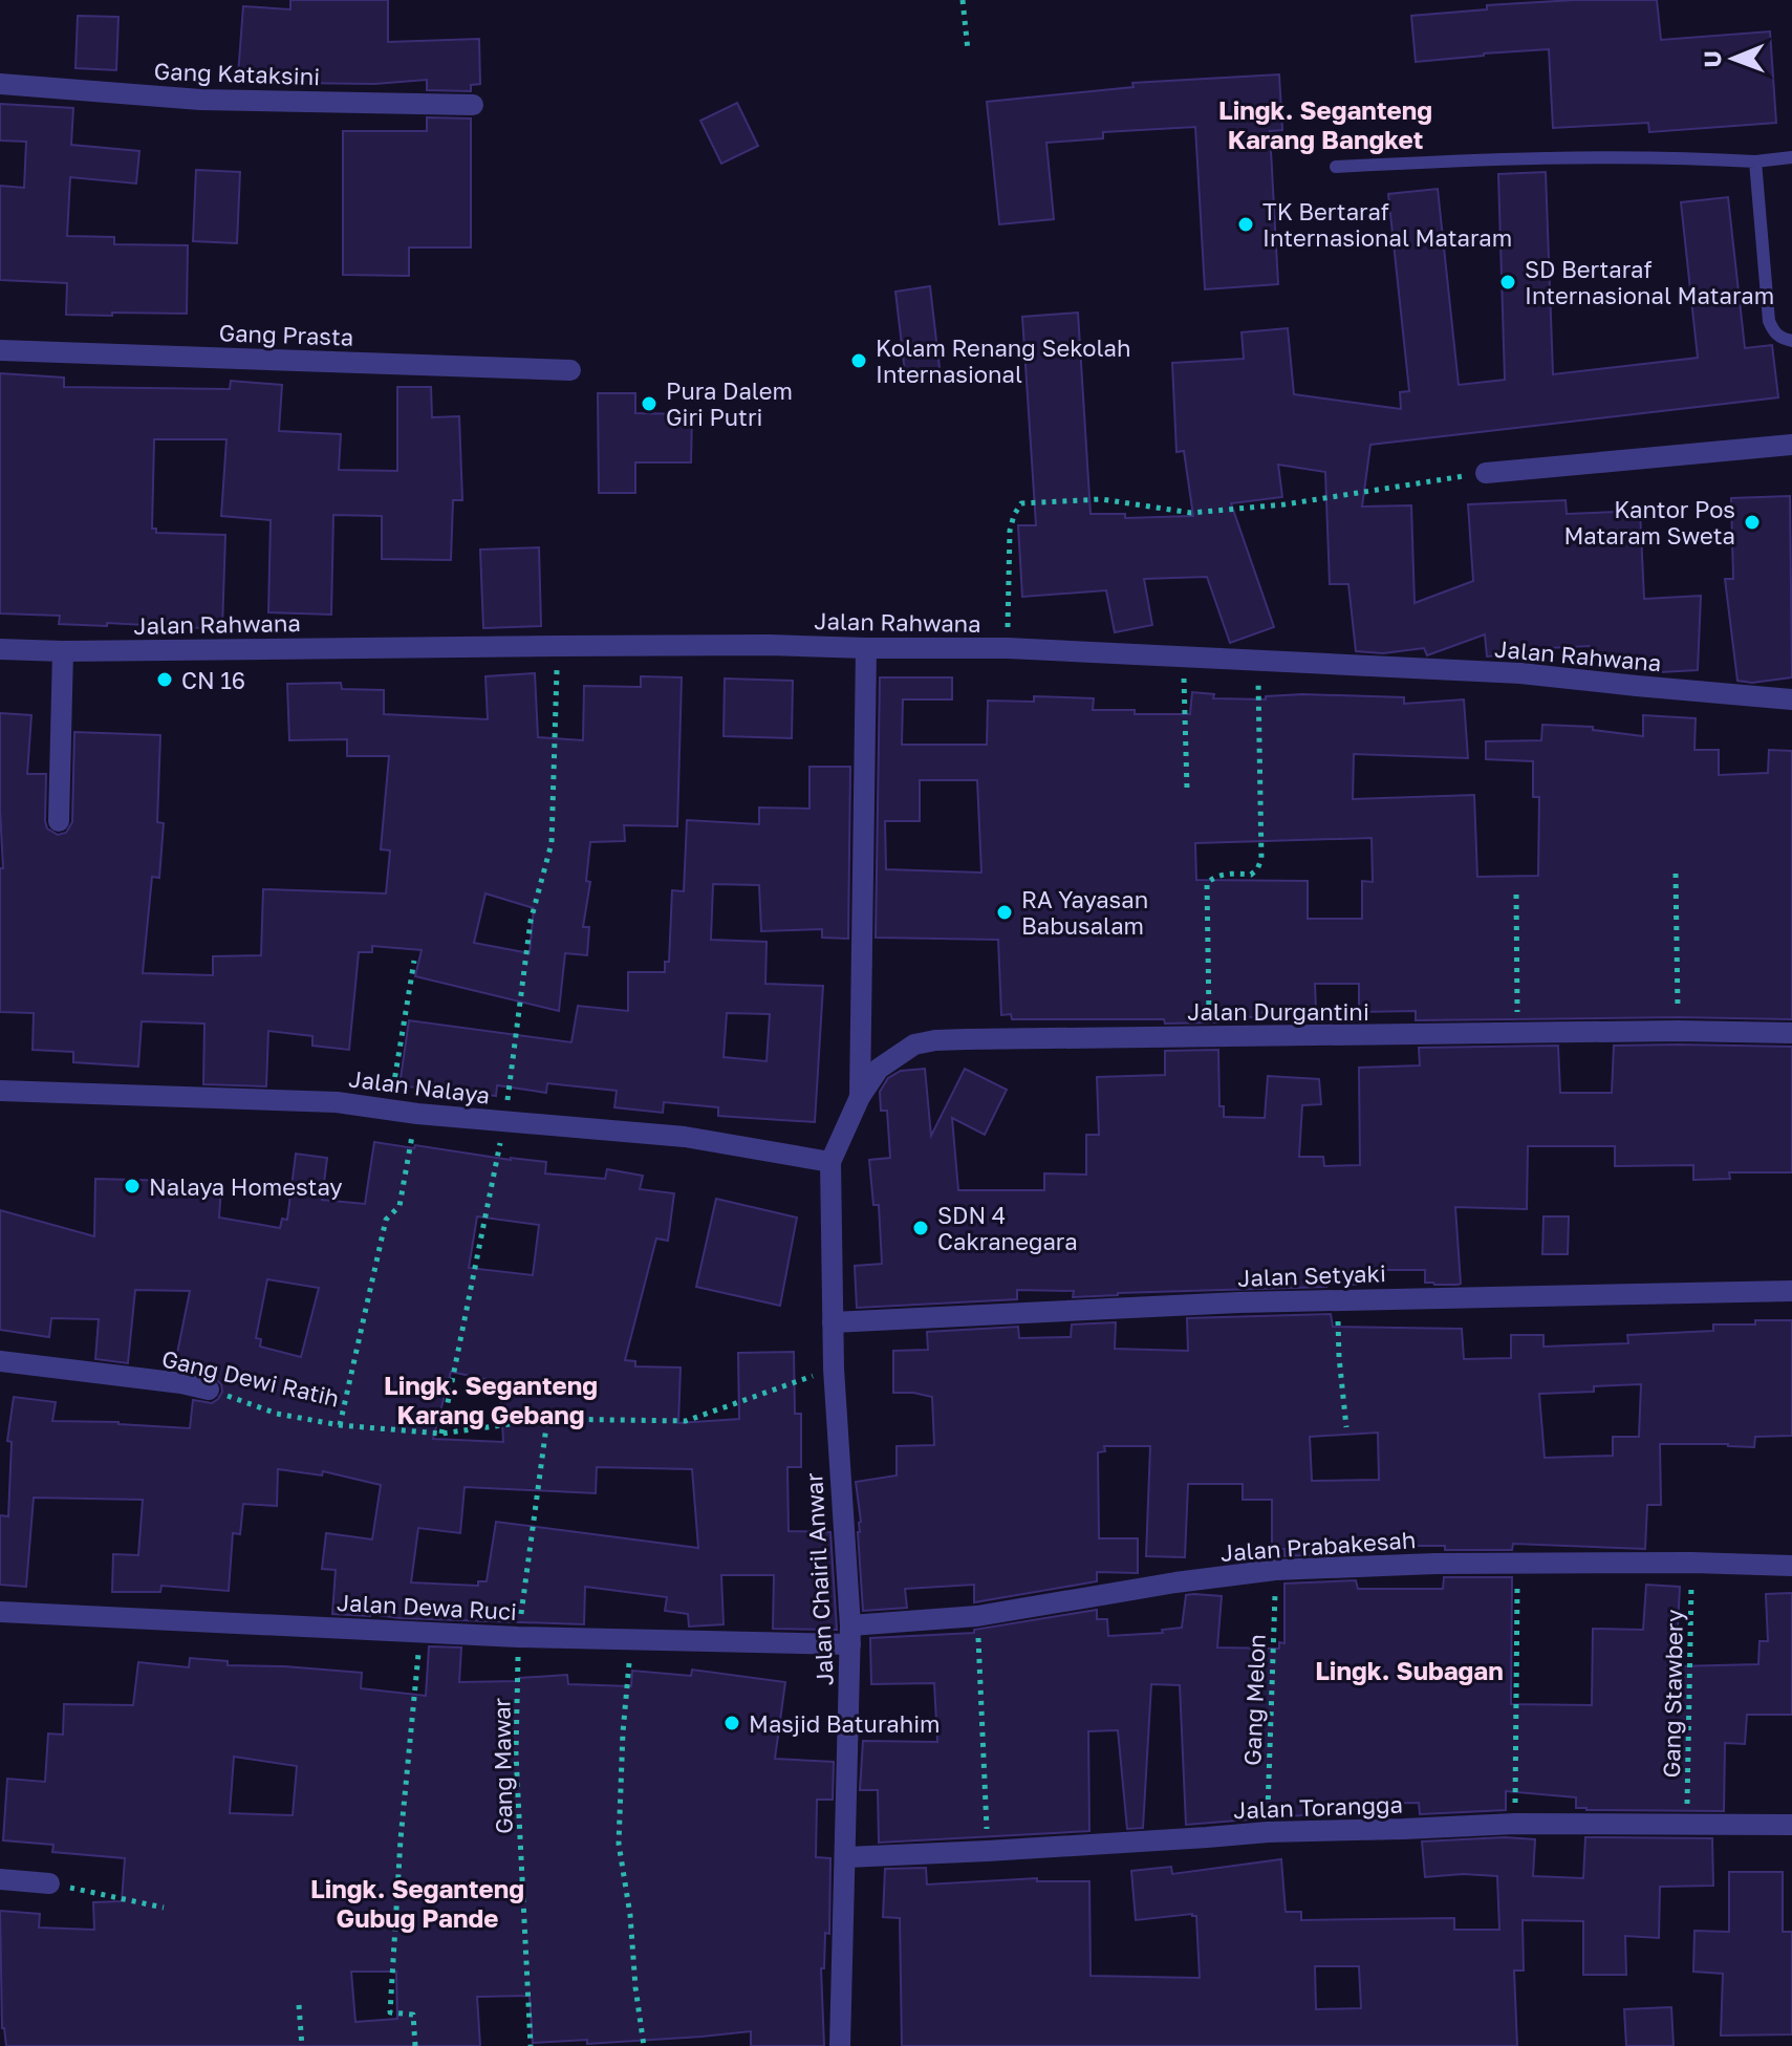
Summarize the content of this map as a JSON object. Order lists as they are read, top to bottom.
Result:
{
  "streets": {
    "street": [
      "Gang Kataksini",
      "Gang Prasta",
      "Jalan Rahwana",
      "Jalan Durgantini",
      "Jalan Nalaya",
      "Jalan Setyaki",
      "Gang Dewi Ratih",
      "Jalan Prabakesah",
      "Jalan Chairil Anwar",
      "Jalan Dewa Ruci",
      "Jalan Torangga"
    ],
    "path": ["Gang Stawbery", "Gang Melon", "Gang Mawar"]
  },
  "crossings": [
    ["Jalan Durgantini", "Jalan Nalaya"],
    ["Jalan Durgantini", "Jalan Chairil Anwar"],
    ["Jalan Nalaya", "Jalan Chairil Anwar"],
    ["Jalan Setyaki", "Jalan Chairil Anwar"],
    ["Gang Dewi Ratih", "Jalan Chairil Anwar"],
    ["Gang Dewi Ratih", "Gang Mawar"],
    ["Jalan Prabakesah", "Jalan Chairil Anwar"],
    ["Jalan Prabakesah", "Jalan Dewa Ruci"],
    ["Jalan Prabakesah", "Gang Stawbery"],
    ["Jalan Prabakesah", "Gang Melon"],
    ["Jalan Chairil Anwar", "Jalan Dewa Ruci"],
    ["Jalan Chairil Anwar", "Jalan Torangga"],
    ["Jalan Dewa Ruci", "Gang Mawar"],
    ["Gang Stawbery", "Jalan Torangga"],
    ["Gang Melon", "Jalan Torangga"]
  ],
  "districts": [
    "Lingk. Seganteng Karang Bangket",
    "Lingk. Seganteng Karang Gebang",
    "Lingk. Subagan",
    "Lingk. Seganteng Gubug Pande"
  ],
  "places": [
    "TK Bertaraf Internasional Mataram",
    "SD Bertaraf Internasional Mataram",
    "Kolam Renang Sekolah Internasional",
    "Pura Dalem Giri Putri",
    "Kantor Pos Mataram Sweta",
    "CN 16",
    "RA Yayasan Babusalam",
    "Nalaya Homestay",
    "SDN 4 Cakranegara",
    "Masjid Baturahim"
  ],
  "north": "left"
}
